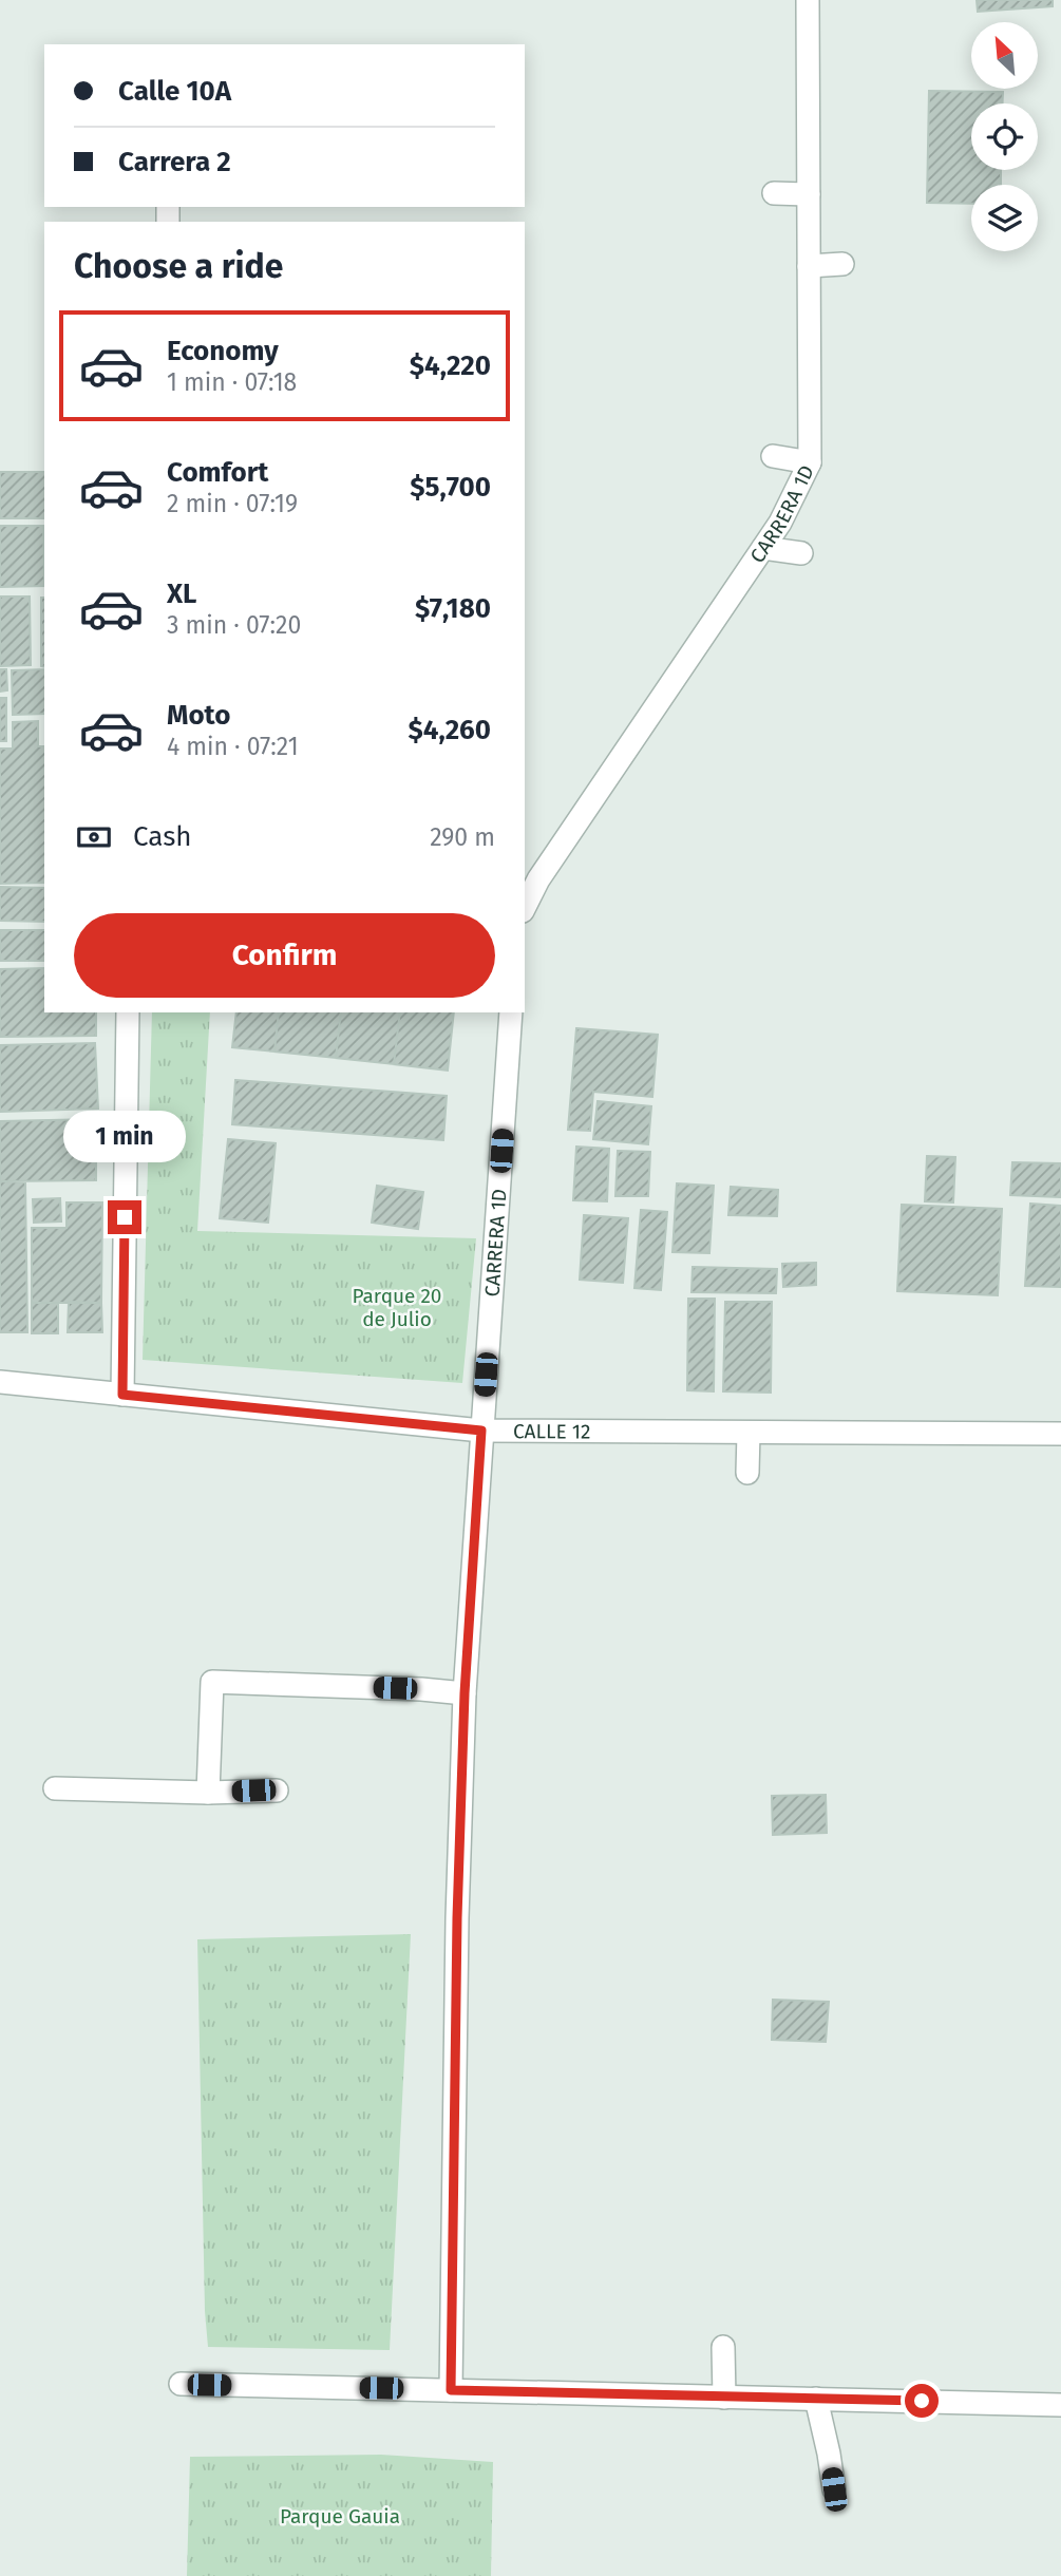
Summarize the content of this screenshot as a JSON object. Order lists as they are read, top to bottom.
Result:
{
  "streets": {
    "street": ["CARRERA 1D", "CALLE 12"]
  },
  "crossings": [
    ["CARRERA 1D", "CALLE 12"]
  ],
  "parks": ["Parque 20 de Julio", "Parque Gauia"],
  "north": "top left",
  "page": {
    "banner": ["Calle 10A", "Carrera 2"],
    "heading": "Choose a ride",
    "list": [
      {
        "name": "Economy",
        "note": "1 min · 07:18",
        "value": "$4,220"
      },
      {
        "name": "Comfort",
        "note": "2 min · 07:19",
        "value": "$5,700"
      },
      {
        "name": "XL",
        "note": "3 min · 07:20",
        "value": "$7,180"
      },
      {
        "name": "Moto",
        "note": "4 min · 07:21",
        "value": "$4,260"
      }
    ],
    "pay": ["Cash", "290 m"],
    "buttons": "Confirm",
    "bubble": "1 min"
  }
}
